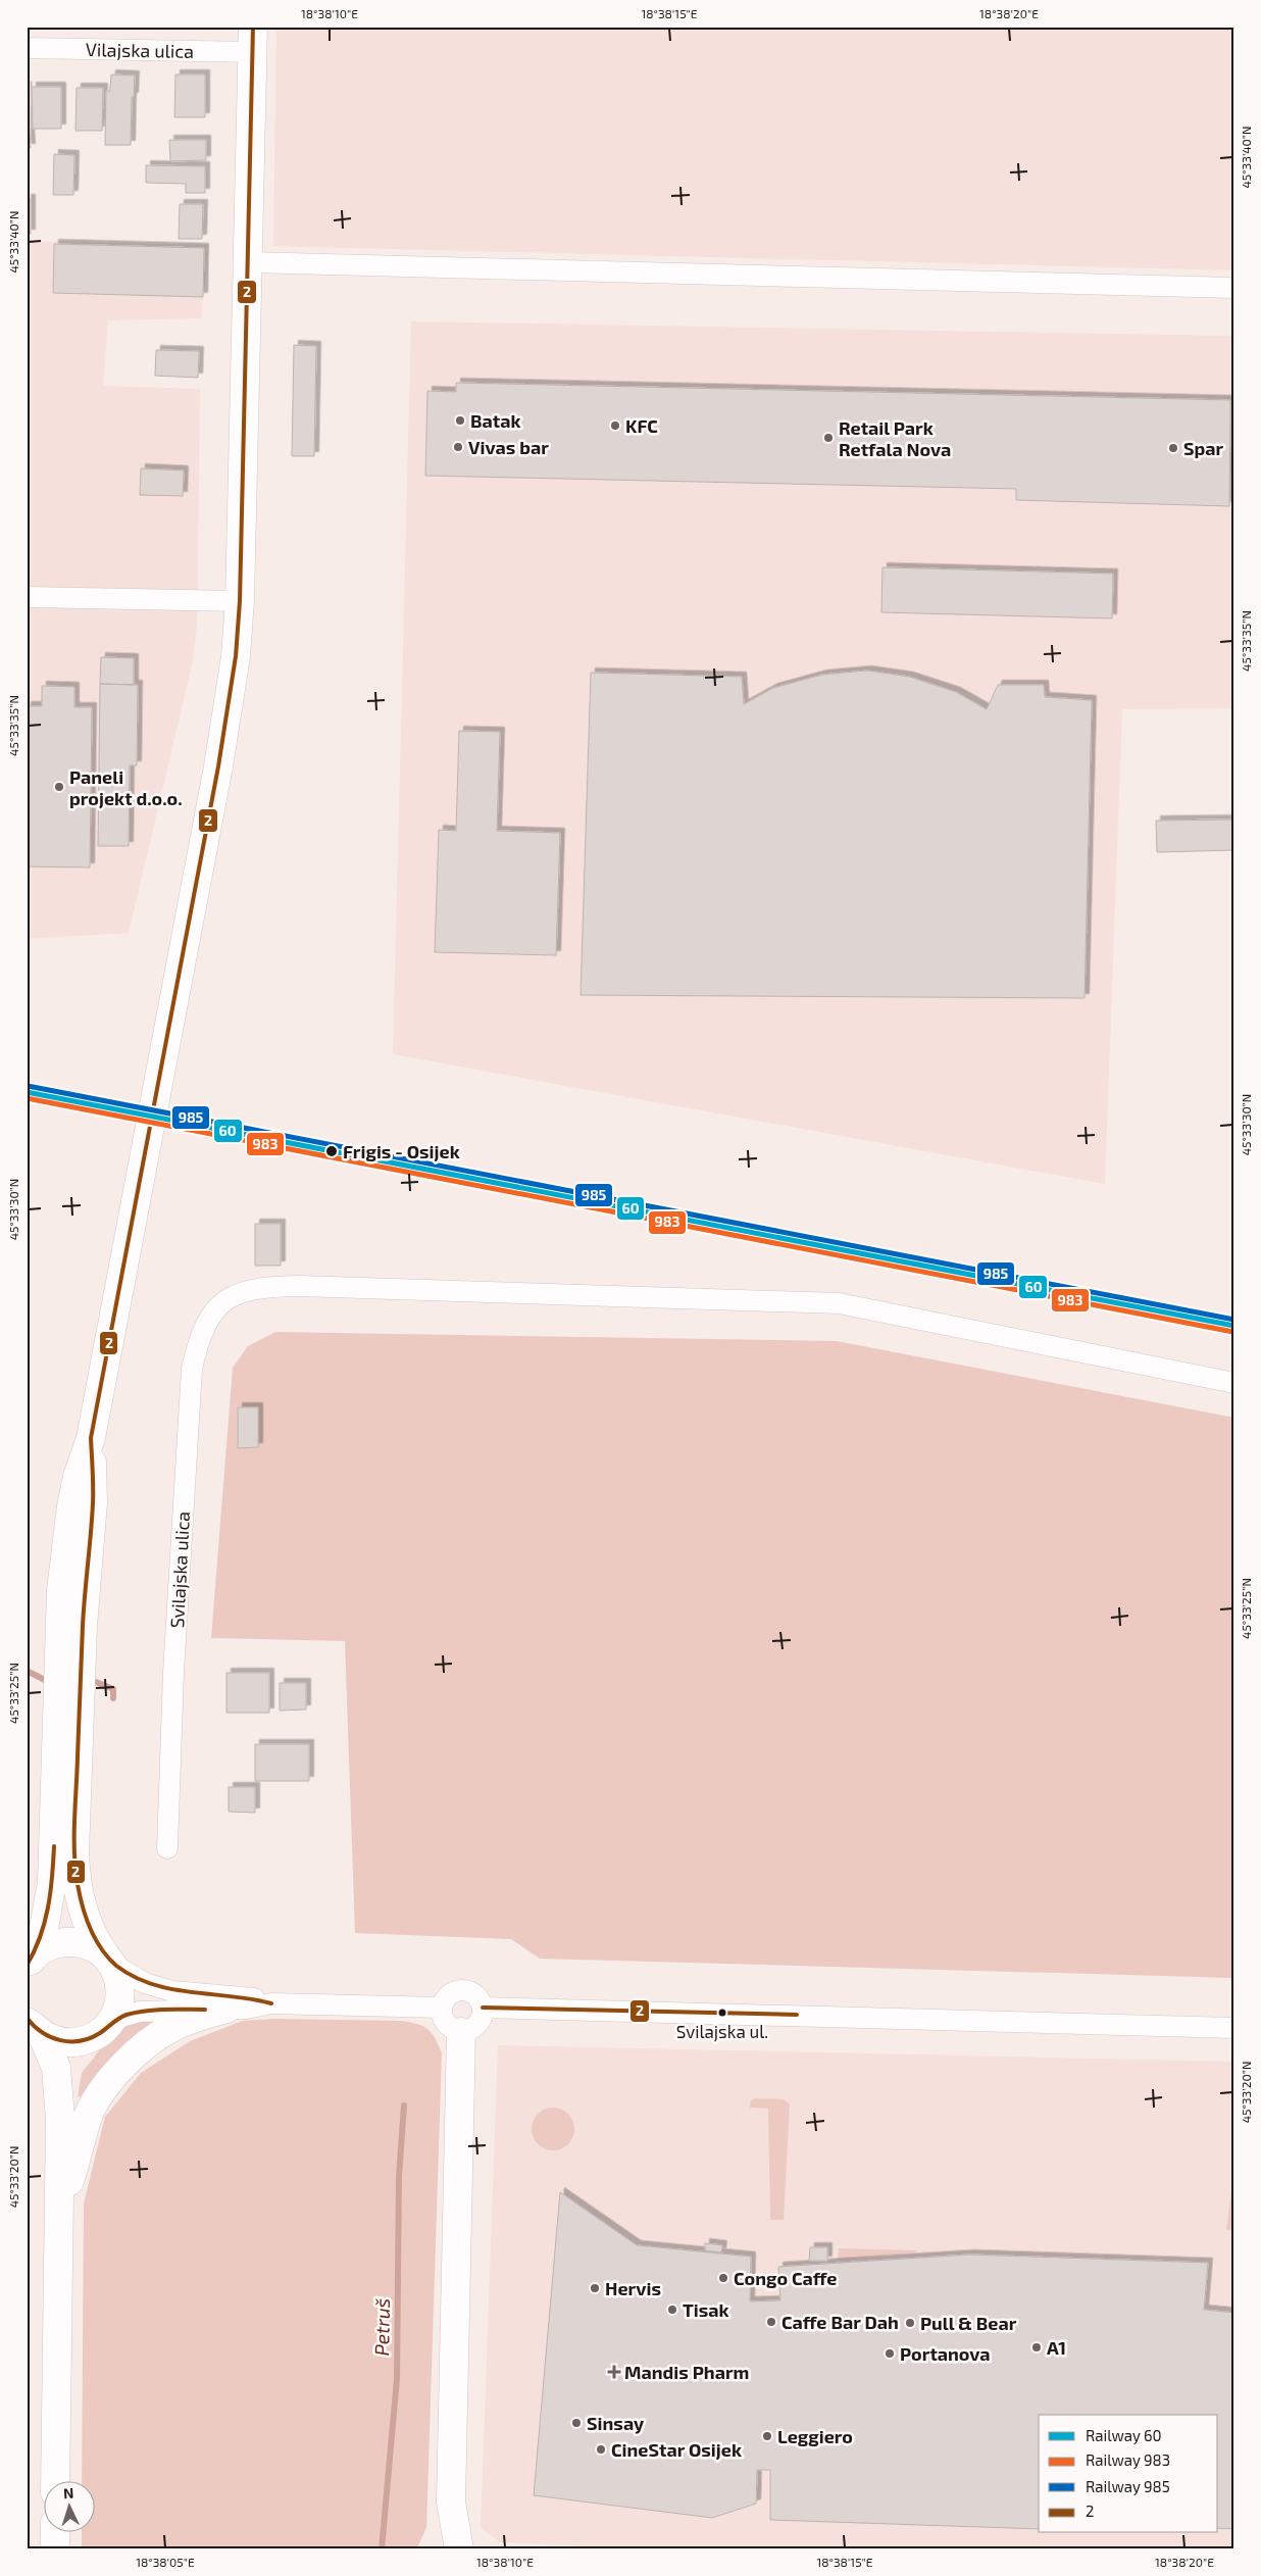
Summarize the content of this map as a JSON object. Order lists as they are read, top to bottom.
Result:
{
  "streets": {
    "street": ["Vilajska ulica", "Svilajska ulica"]
  },
  "water": ["Petruš"],
  "places": {
    "other": [
      "Batak",
      "KFC",
      "Retail Park Retfala Nova",
      "Vivas bar",
      "Spar",
      "Paneli projekt d.o.o.",
      "Frigis - Osijek",
      "Svilajska ul.",
      "Congo Caffe",
      "Hervis",
      "Tisak",
      "Caffe Bar Dah",
      "Pull & Bear",
      "A1",
      "Portanova",
      "Sinsay",
      "Leggiero",
      "CineStar Osijek"
    ],
    "health": ["Mandis Pharm"]
  },
  "lines": [
    "transit line 2",
    "rail line 985",
    "rail line 60",
    "rail line 983"
  ],
  "legend": [
    "Railway 60",
    "Railway 983",
    "Railway 985",
    "2"
  ],
  "north": "top",
  "coordinates": [
    "18°38'10\"E",
    "18°38'15\"E",
    "18°38'20\"E",
    "45°33'40\"N",
    "45°33'35\"N",
    "45°33'30\"N",
    "45°33'25\"N",
    "45°33'20\"N",
    "18°38'05\"E"
  ]
}
